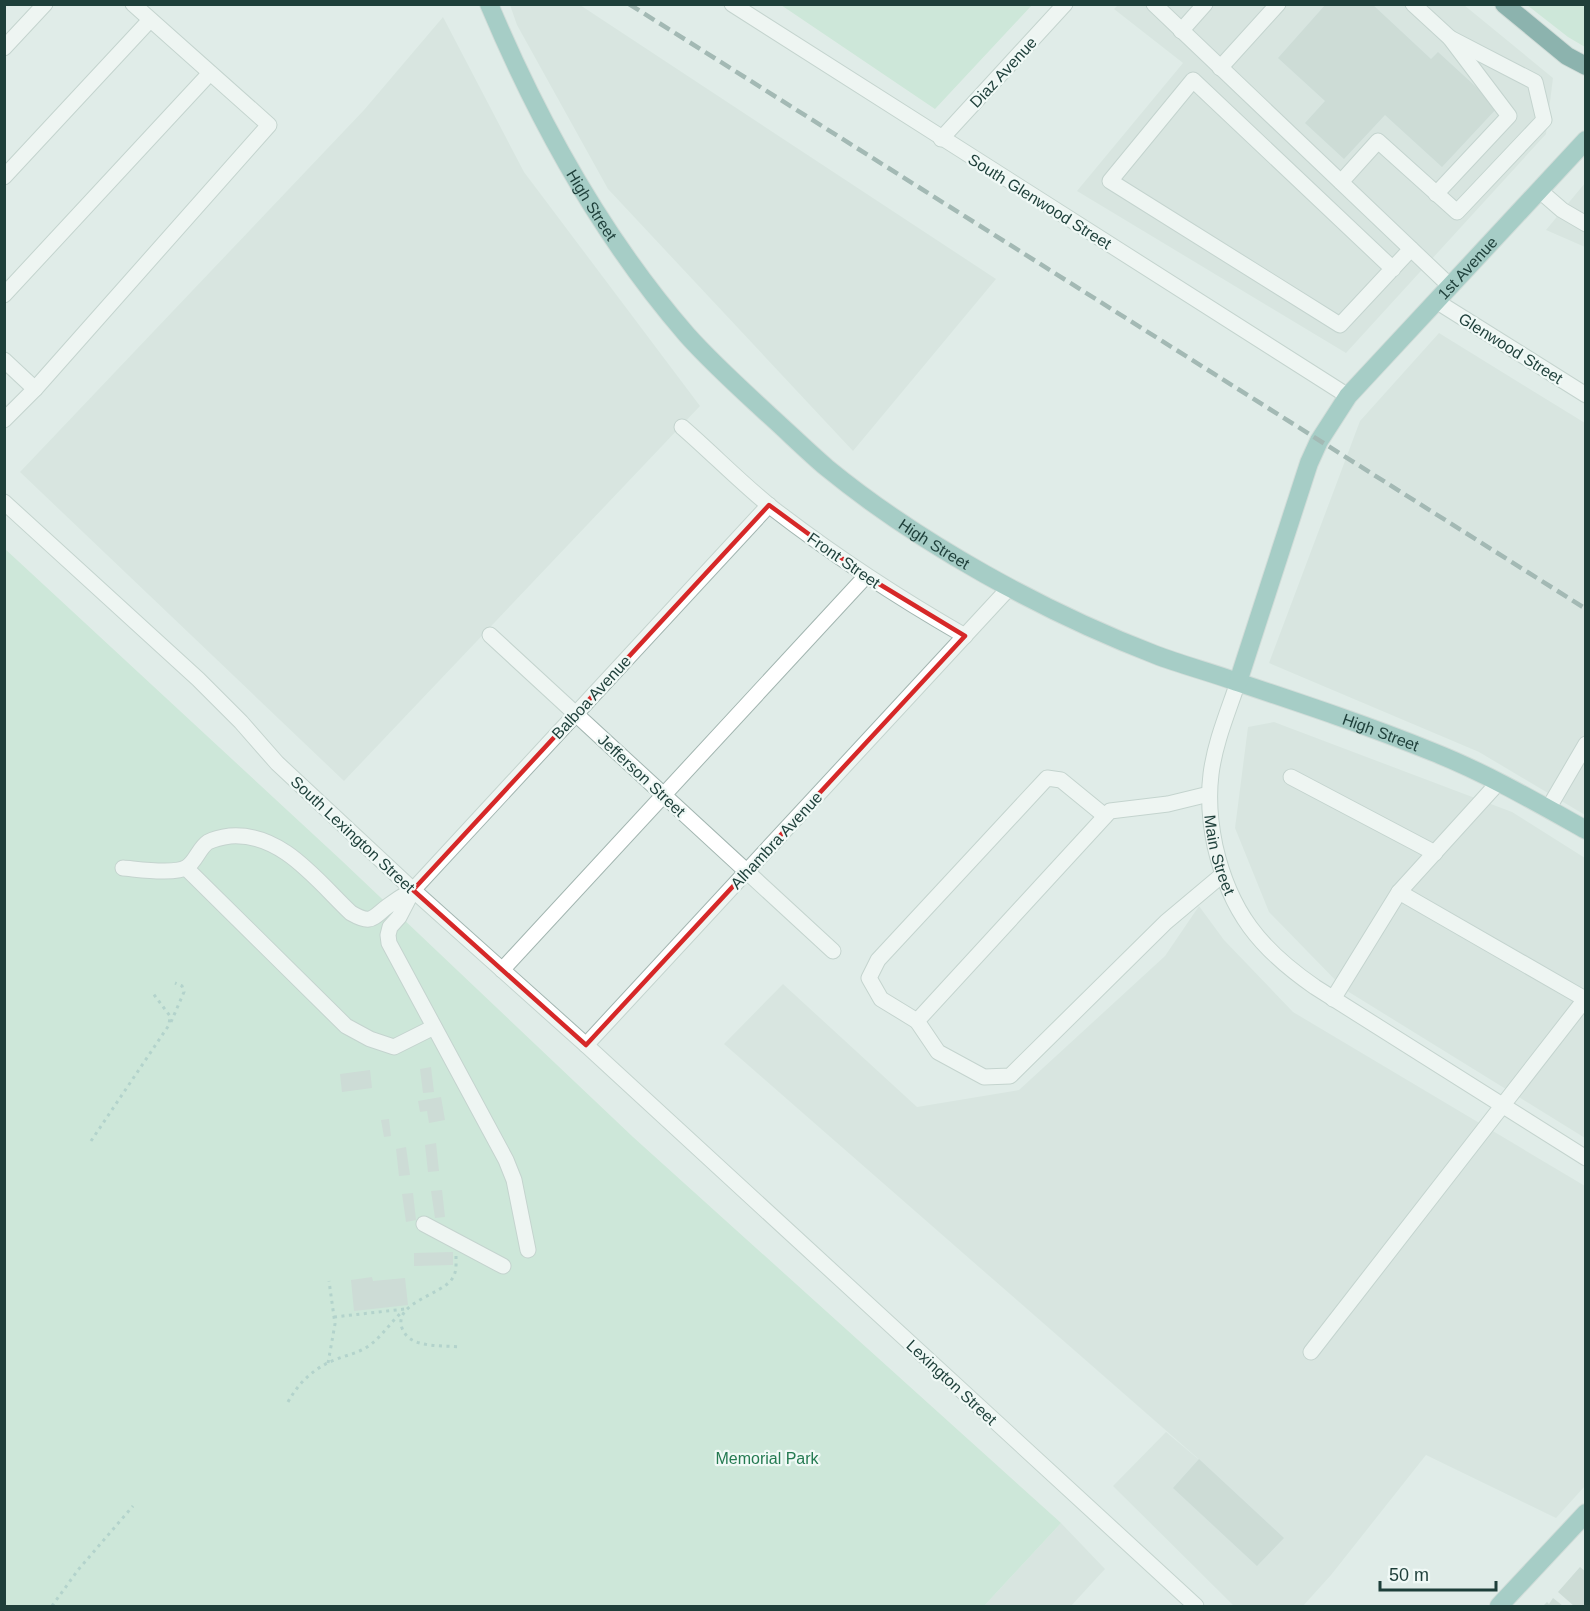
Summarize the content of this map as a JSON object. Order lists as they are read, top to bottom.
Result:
{
  "streets": {
    "main road": ["High Street", "1st Avenue", "Main Street"],
    "street": [
      "Diaz Avenue",
      "South Glenwood Street",
      "Glenwood Street",
      "Front Street",
      "Balboa Avenue",
      "Jefferson Street",
      "South Lexington Street",
      "Alhambra Avenue",
      "Lexington Street"
    ]
  },
  "crossings": [
    ["Diaz Avenue", "South Glenwood Street"],
    ["South Glenwood Street", "1st Avenue"],
    ["South Glenwood Street", "Main Street"],
    ["High Street", "Main Street"],
    ["1st Avenue", "Glenwood Street"],
    ["1st Avenue", "Main Street"],
    ["Front Street", "Balboa Avenue"],
    ["Front Street", "Alhambra Avenue"],
    ["Balboa Avenue", "Jefferson Street"],
    ["Balboa Avenue", "South Lexington Street"],
    ["Jefferson Street", "Alhambra Avenue"],
    ["South Lexington Street", "Alhambra Avenue"],
    ["South Lexington Street", "Lexington Street"]
  ],
  "parks": ["Memorial Park"],
  "scale_bar": "50 m"
}
